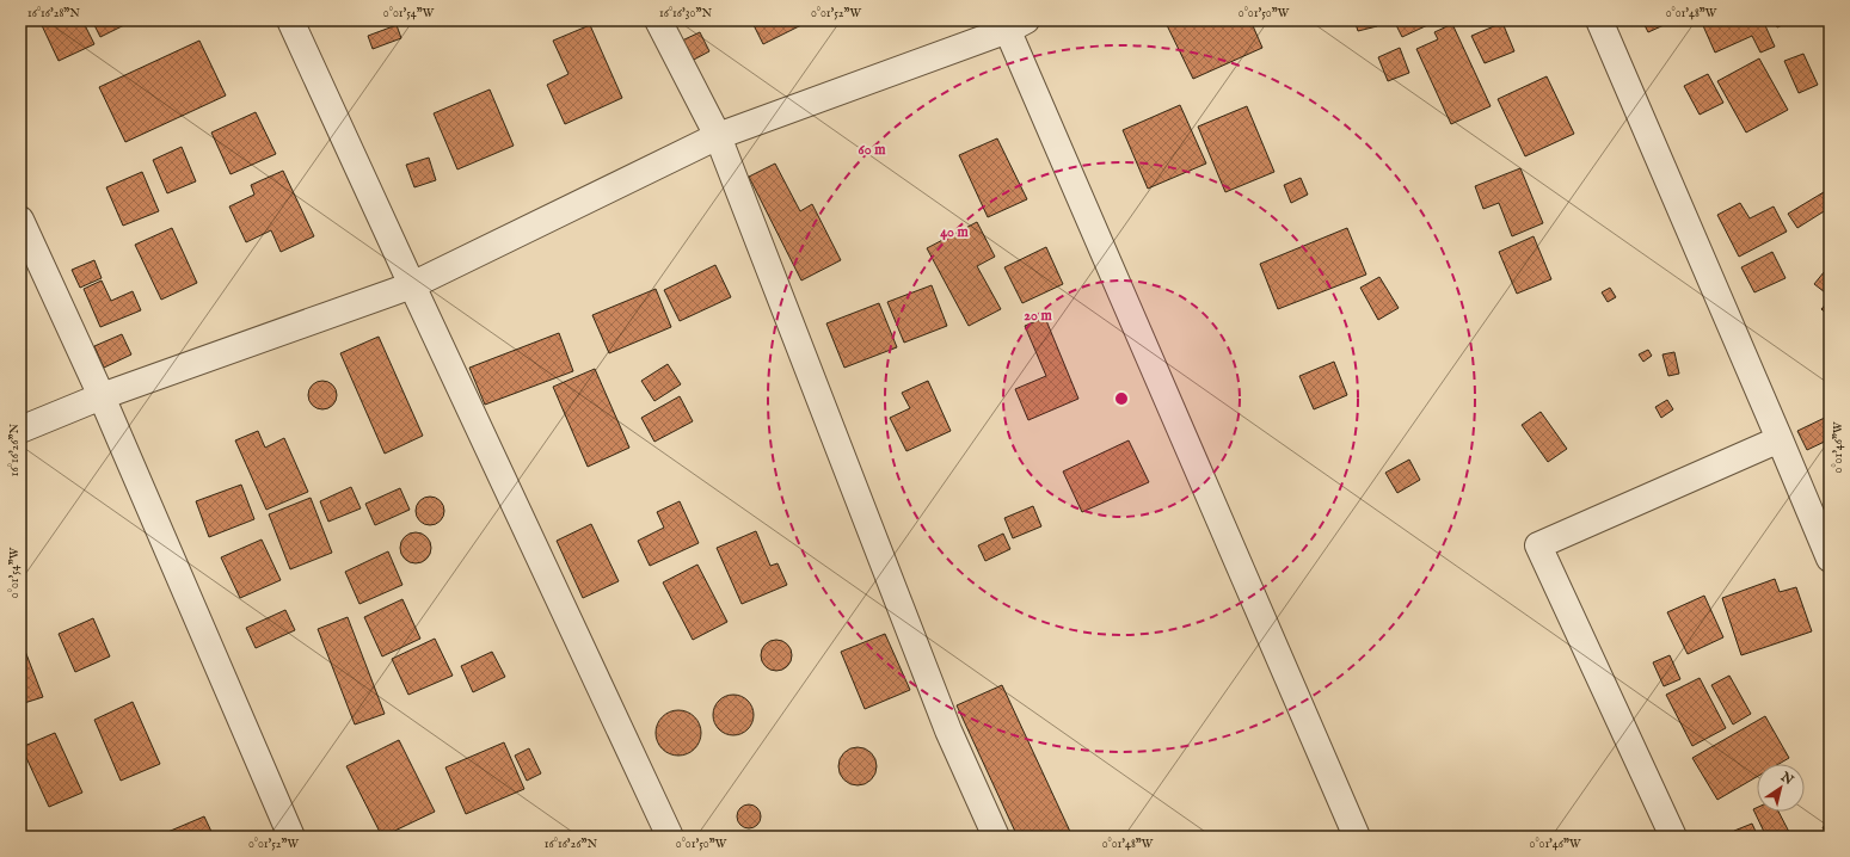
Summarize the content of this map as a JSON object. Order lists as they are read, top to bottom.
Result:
{
  "north": "top right",
  "coordinates": [
    "16°16'28\"N",
    "0°01'54\"W",
    "16°16'30\"N",
    "0°01'52\"W",
    "0°01'50\"W",
    "0°01'48\"W",
    "0°01'46\"W",
    "16°16'26\"N"
  ],
  "rings": ["60 m", "40 m", "20 m"]
}
